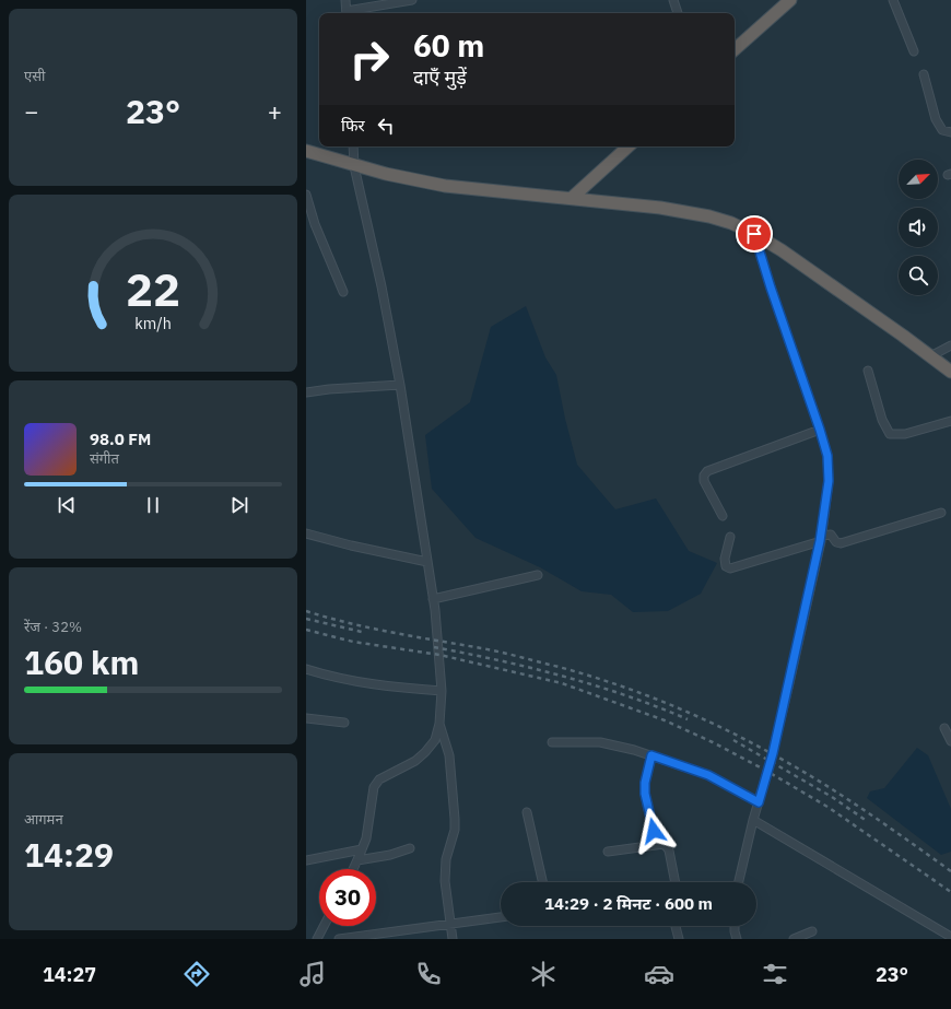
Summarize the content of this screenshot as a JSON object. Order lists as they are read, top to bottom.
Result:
{
  "north": "top right",
  "page": {
    "tile": [
      "एसी",
      ["रेंज · 32%", "160 km"],
      ["आगमन", "14:29"]
    ],
    "turn": ["60 m", "दाएँ मुड़ें"],
    "heat": ["−", "23°", "+"],
    "then": "फिर",
    "song": ["98.0 FM", "संगीत"],
    "limit": "30",
    "trip": "14:29 · 2 मिनट · 600 m",
    "tabs": ["14:27", "23°"],
    "gauge": ["22", "km/h"]
  }
}
